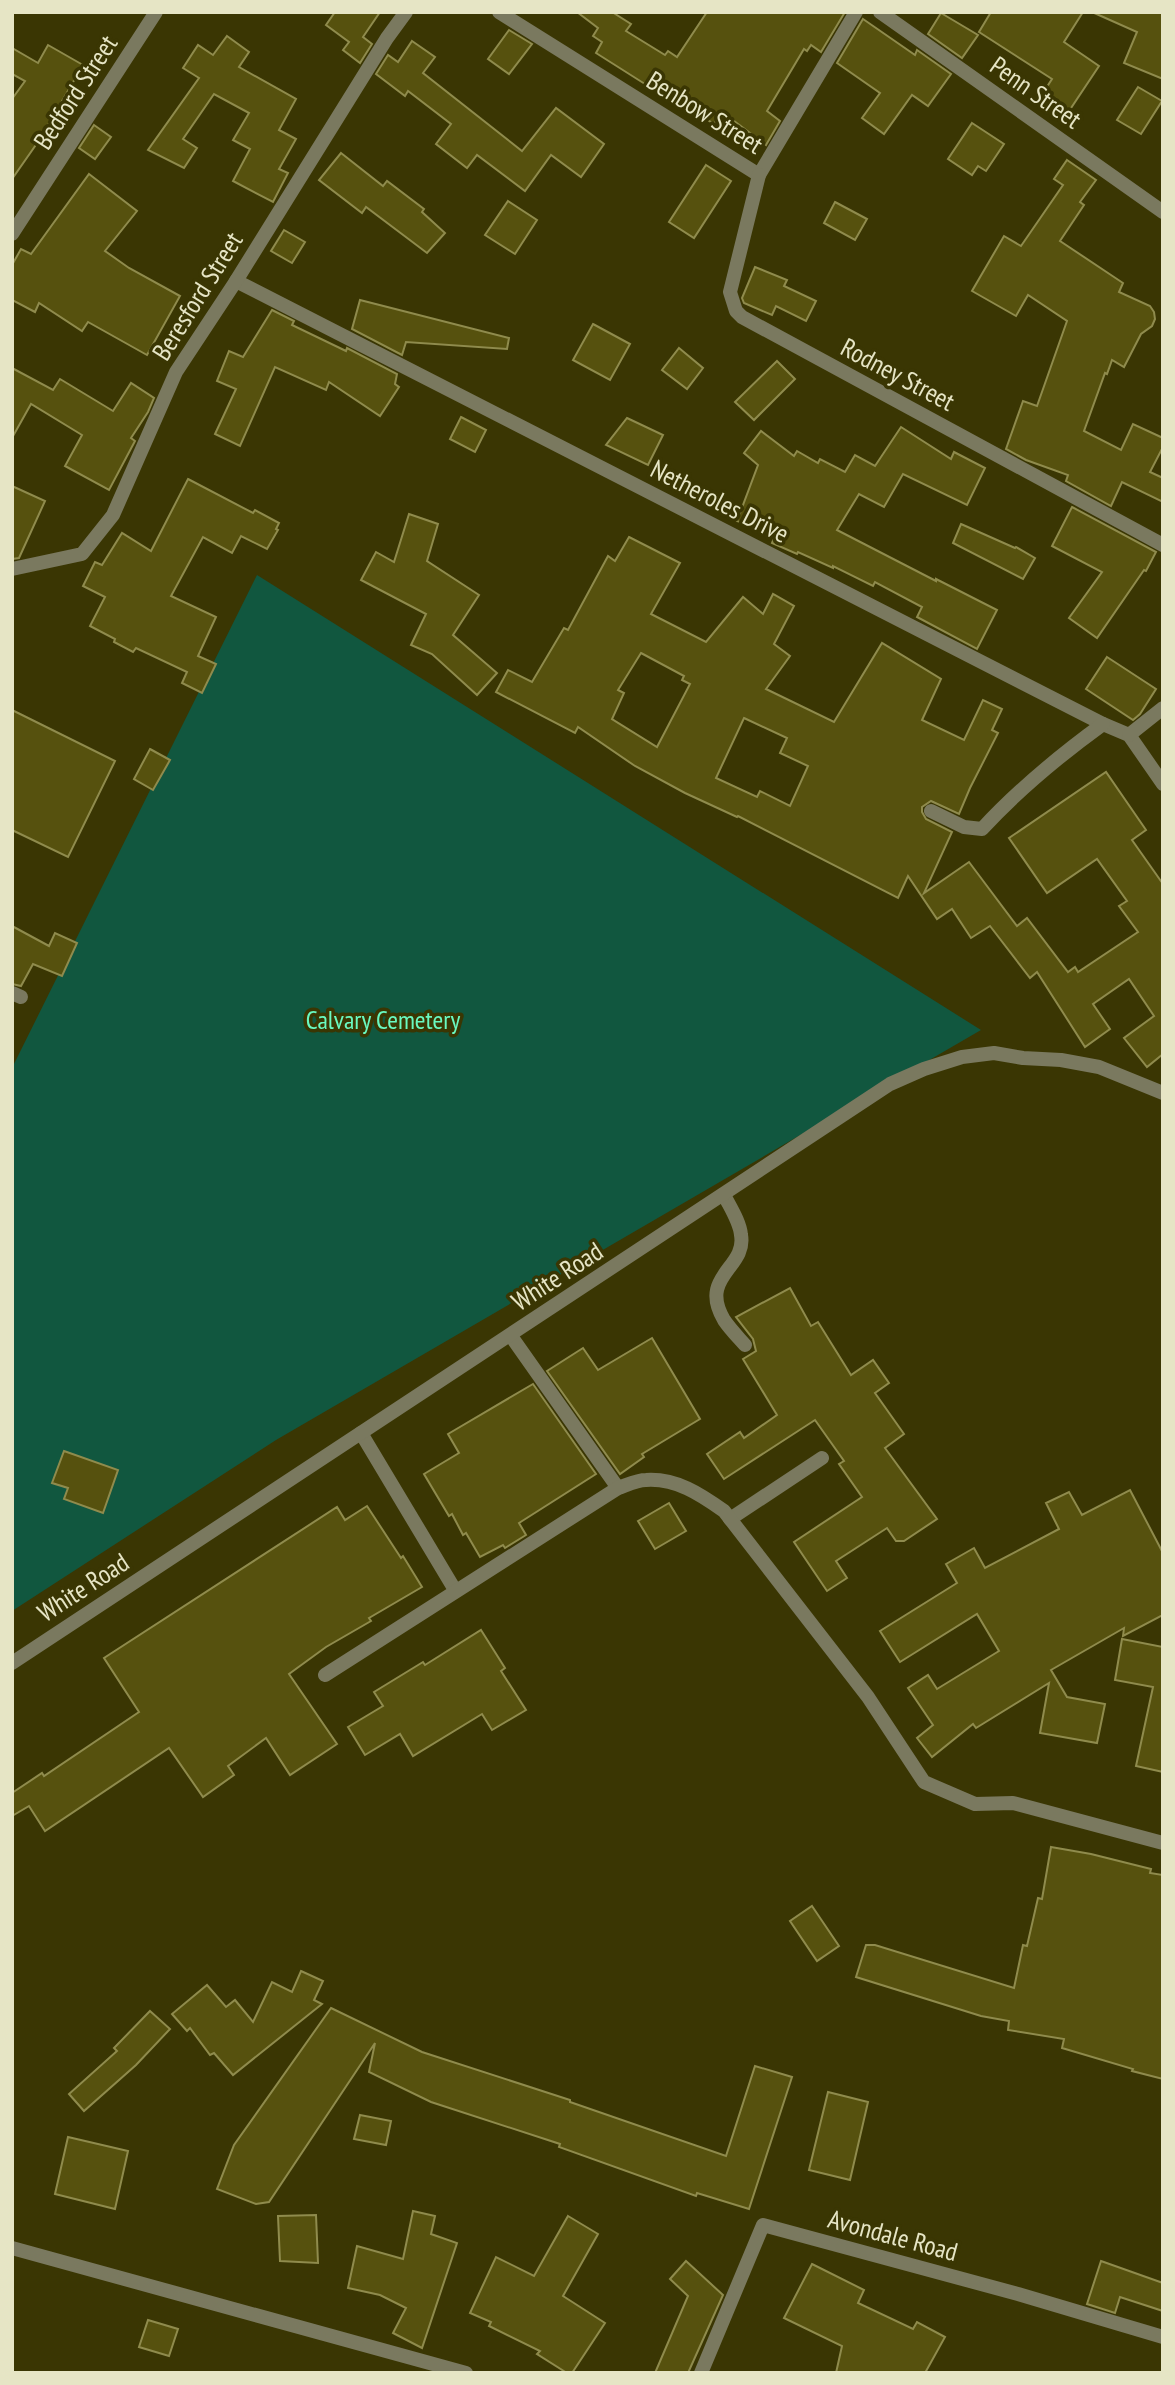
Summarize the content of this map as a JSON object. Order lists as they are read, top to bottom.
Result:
{
  "streets": {
    "street": [
      "Bedford Street",
      "Penn Street",
      "Benbow Street",
      "Beresford Street",
      "Rodney Street",
      "Netheroles Drive",
      "White Road",
      "Avondale Road"
    ]
  },
  "crossings": [
    ["Benbow Street", "Rodney Street"],
    ["Beresford Street", "Netheroles Drive"]
  ],
  "parks": ["Calvary Cemetery"]
}
